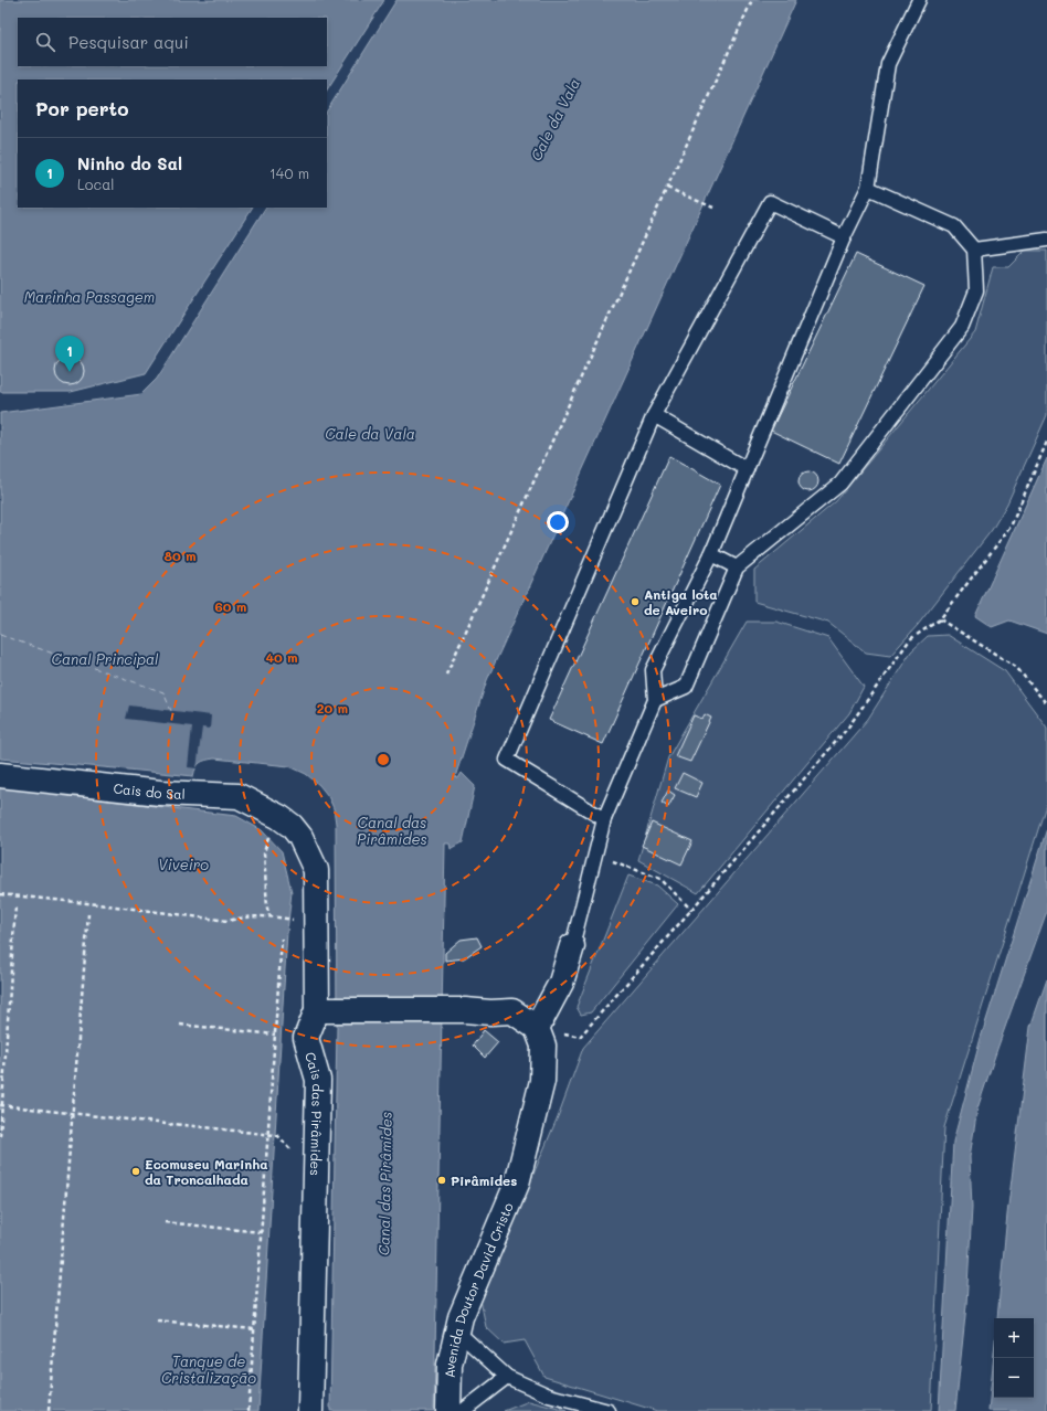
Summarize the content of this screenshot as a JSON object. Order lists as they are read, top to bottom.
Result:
{
  "streets": {
    "street": ["Cais do Sal", "Cais das Pirâmides", "Avenida Doutor David Cristo"]
  },
  "crossings": [
    ["Cais do Sal", "Cais das Pirâmides"]
  ],
  "water": [
    "Cale da Vala",
    "Marinha Passagem",
    "Canal Principal",
    "Canal das Pirâmides",
    "Viveiro",
    "Tanque de Cristalização"
  ],
  "places": ["Antiga lota de Aveiro", "Ecomuseu Marinha da Troncalhada", "Pirâmides"],
  "page": {
    "search": "Pesquisar aqui",
    "heading": "Por perto",
    "list": [
      {
        "mark": "1",
        "name": "Ninho do Sal",
        "note": "Local",
        "value": "140 m"
      }
    ],
    "pins": "1",
    "map_buttons": ["+", "−"]
  },
  "rings": [
    "80 m",
    "60 m",
    "40 m",
    "20 m"
  ]
}
